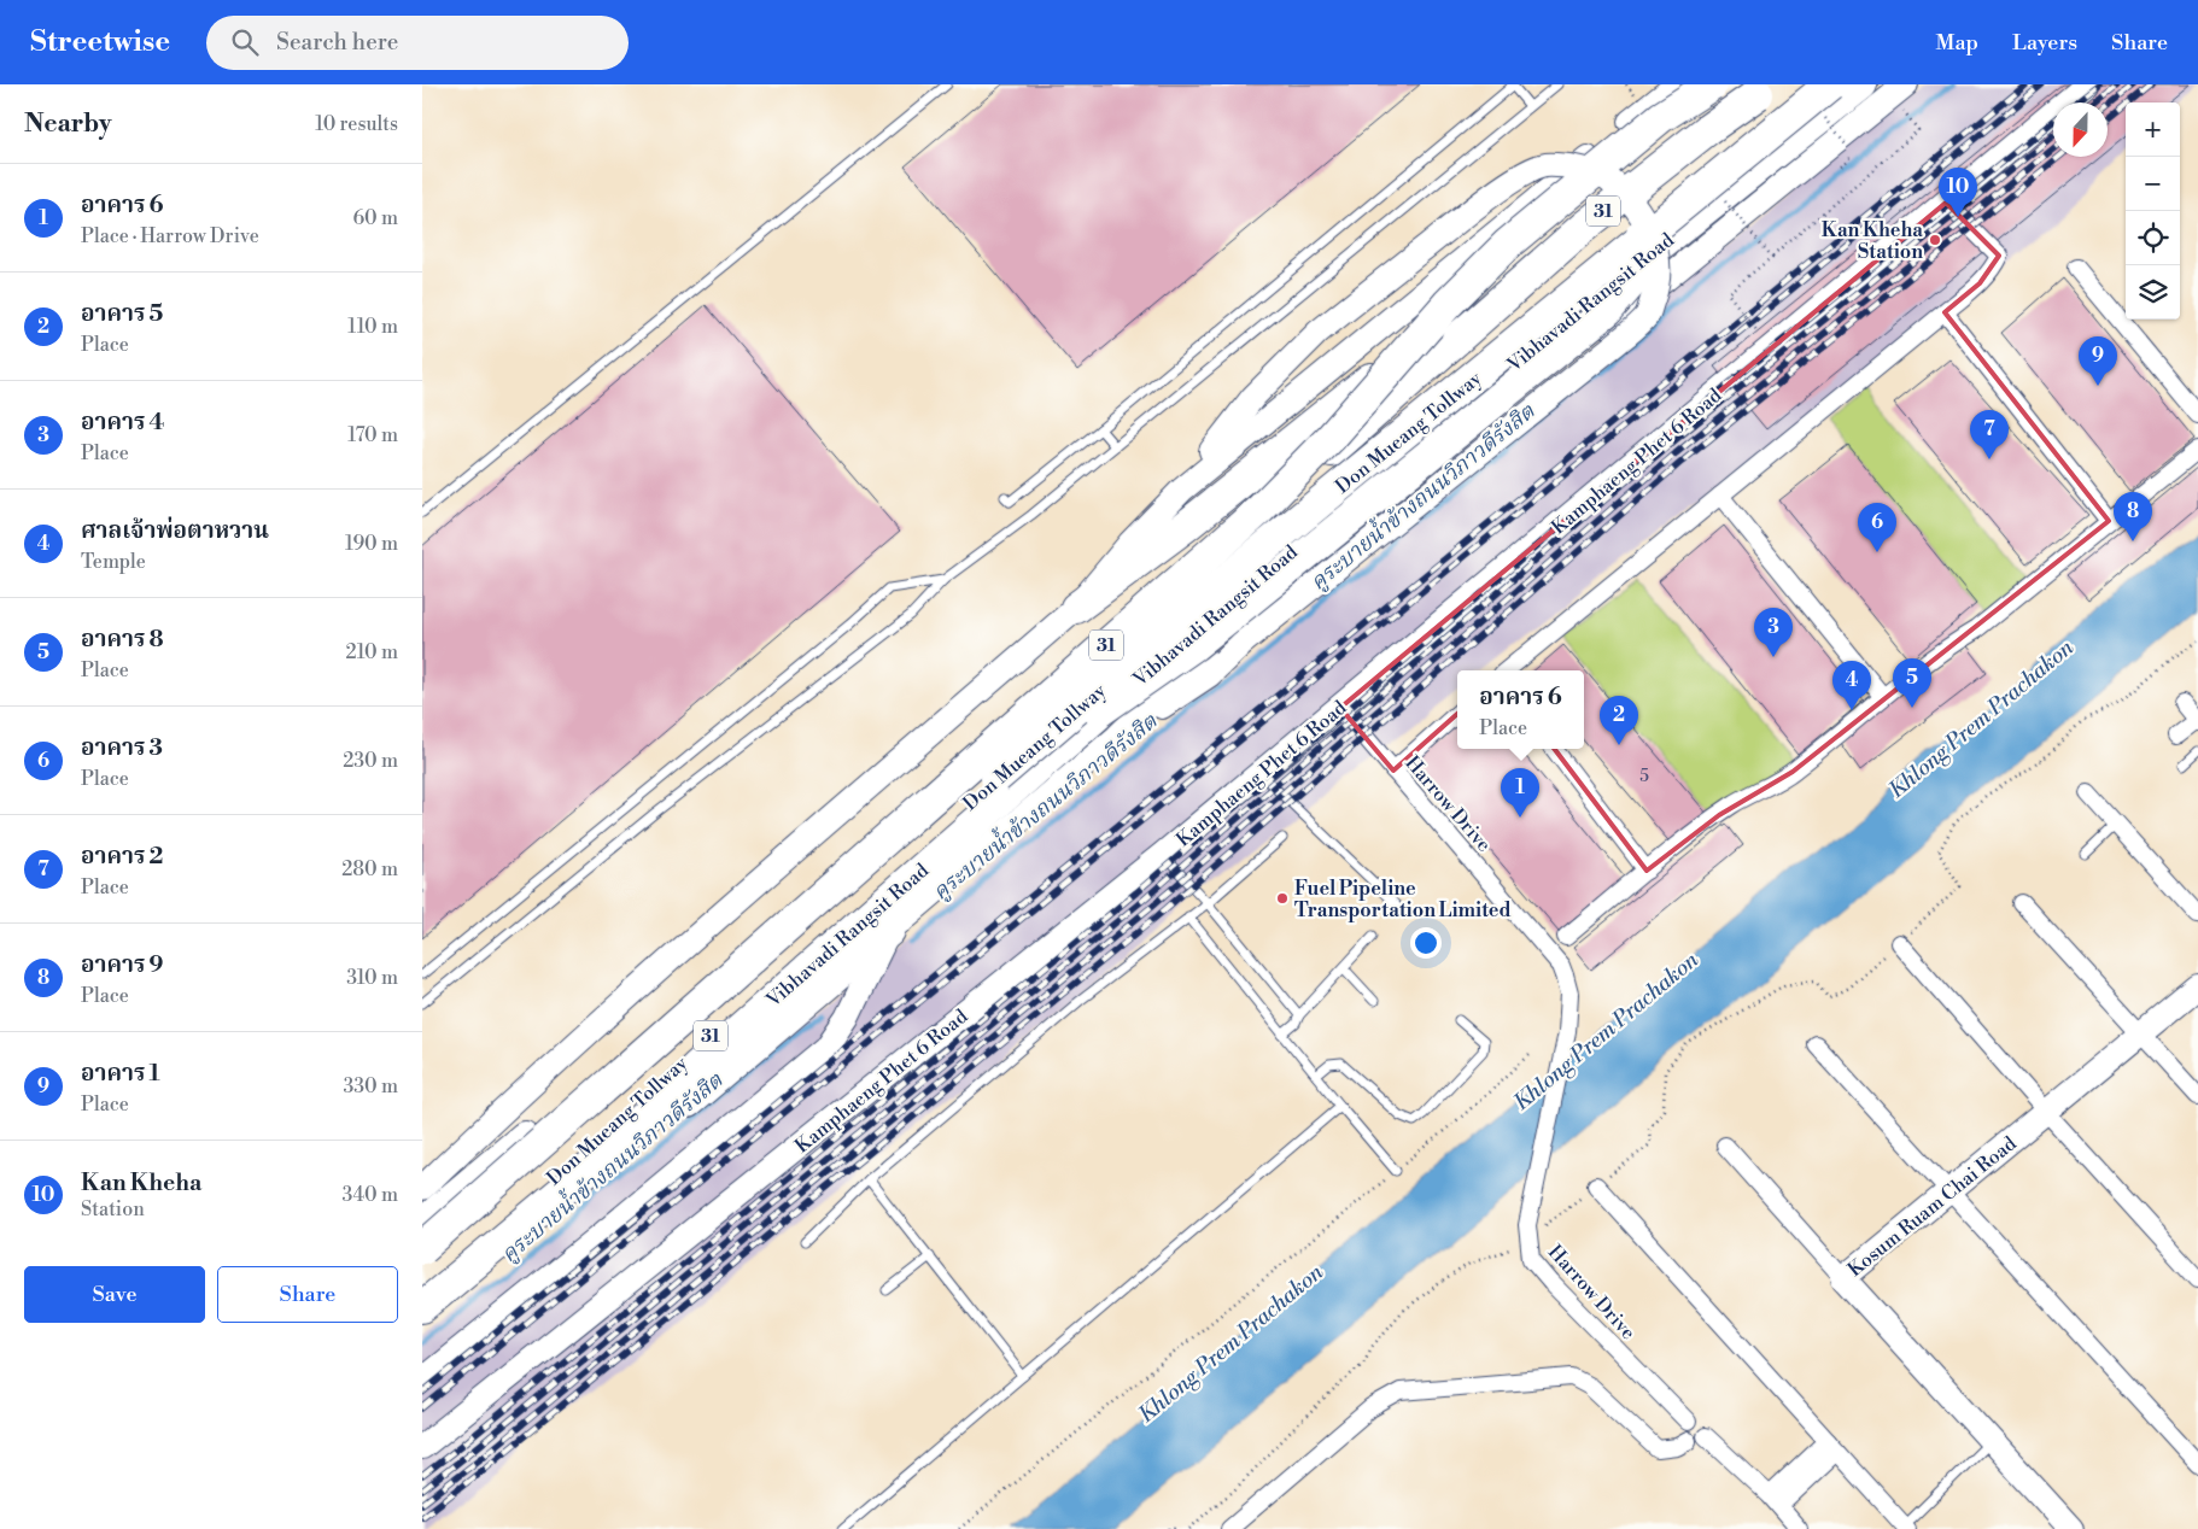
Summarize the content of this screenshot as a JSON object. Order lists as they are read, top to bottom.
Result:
{
  "streets": {
    "highway": ["31", "Vibhavadi Rangsit Road", "Don Mueang Tollway"],
    "main road": ["Kamphaeng Phet 6 Road", "Kosum Ruam Chai Road"],
    "street": ["Harrow Drive"]
  },
  "crossings": [
    ["31", "Vibhavadi Rangsit Road"],
    ["Kamphaeng Phet 6 Road", "Harrow Drive"]
  ],
  "water": ["คูระบายน้ำข้างถนนวิภาวดีรังสิต", "Khlong Prem Prachakon"],
  "places": ["Kan Kheha Station", "Fuel Pipeline Transportation Limited"],
  "house_numbers": ["5"],
  "north": "bottom",
  "page": {
    "header": "Streetwise",
    "search": "Search here",
    "nav": ["Map", "Layers", "Share"],
    "heading": ["Nearby", "10 results"],
    "map_buttons": ["+", "−"],
    "list": [
      {
        "mark": "1",
        "name": "อาคาร 6",
        "note": "Place · Harrow Drive",
        "value": "60 m"
      },
      {
        "mark": "2",
        "name": "อาคาร 5",
        "note": "Place",
        "value": "110 m"
      },
      {
        "mark": "3",
        "name": "อาคาร 4",
        "note": "Place",
        "value": "170 m"
      },
      {
        "mark": "4",
        "name": "ศาลเจ้าพ่อตาหวาน",
        "note": "Temple",
        "value": "190 m"
      },
      {
        "mark": "5",
        "name": "อาคาร 8",
        "note": "Place",
        "value": "210 m"
      },
      {
        "mark": "6",
        "name": "อาคาร 3",
        "note": "Place",
        "value": "230 m"
      },
      {
        "mark": "7",
        "name": "อาคาร 2",
        "note": "Place",
        "value": "280 m"
      },
      {
        "mark": "8",
        "name": "อาคาร 9",
        "note": "Place",
        "value": "310 m"
      },
      {
        "mark": "9",
        "name": "อาคาร 1",
        "note": "Place",
        "value": "330 m"
      },
      {
        "mark": "10",
        "name": "Kan Kheha",
        "note": "Station",
        "value": "340 m"
      }
    ],
    "pins": [
      "10",
      "9",
      "7",
      "8",
      "6",
      "3",
      "5",
      "4",
      "2",
      "1"
    ],
    "popup": ["อาคาร 6", "Place"],
    "buttons": ["Save", "Share"]
  }
}
